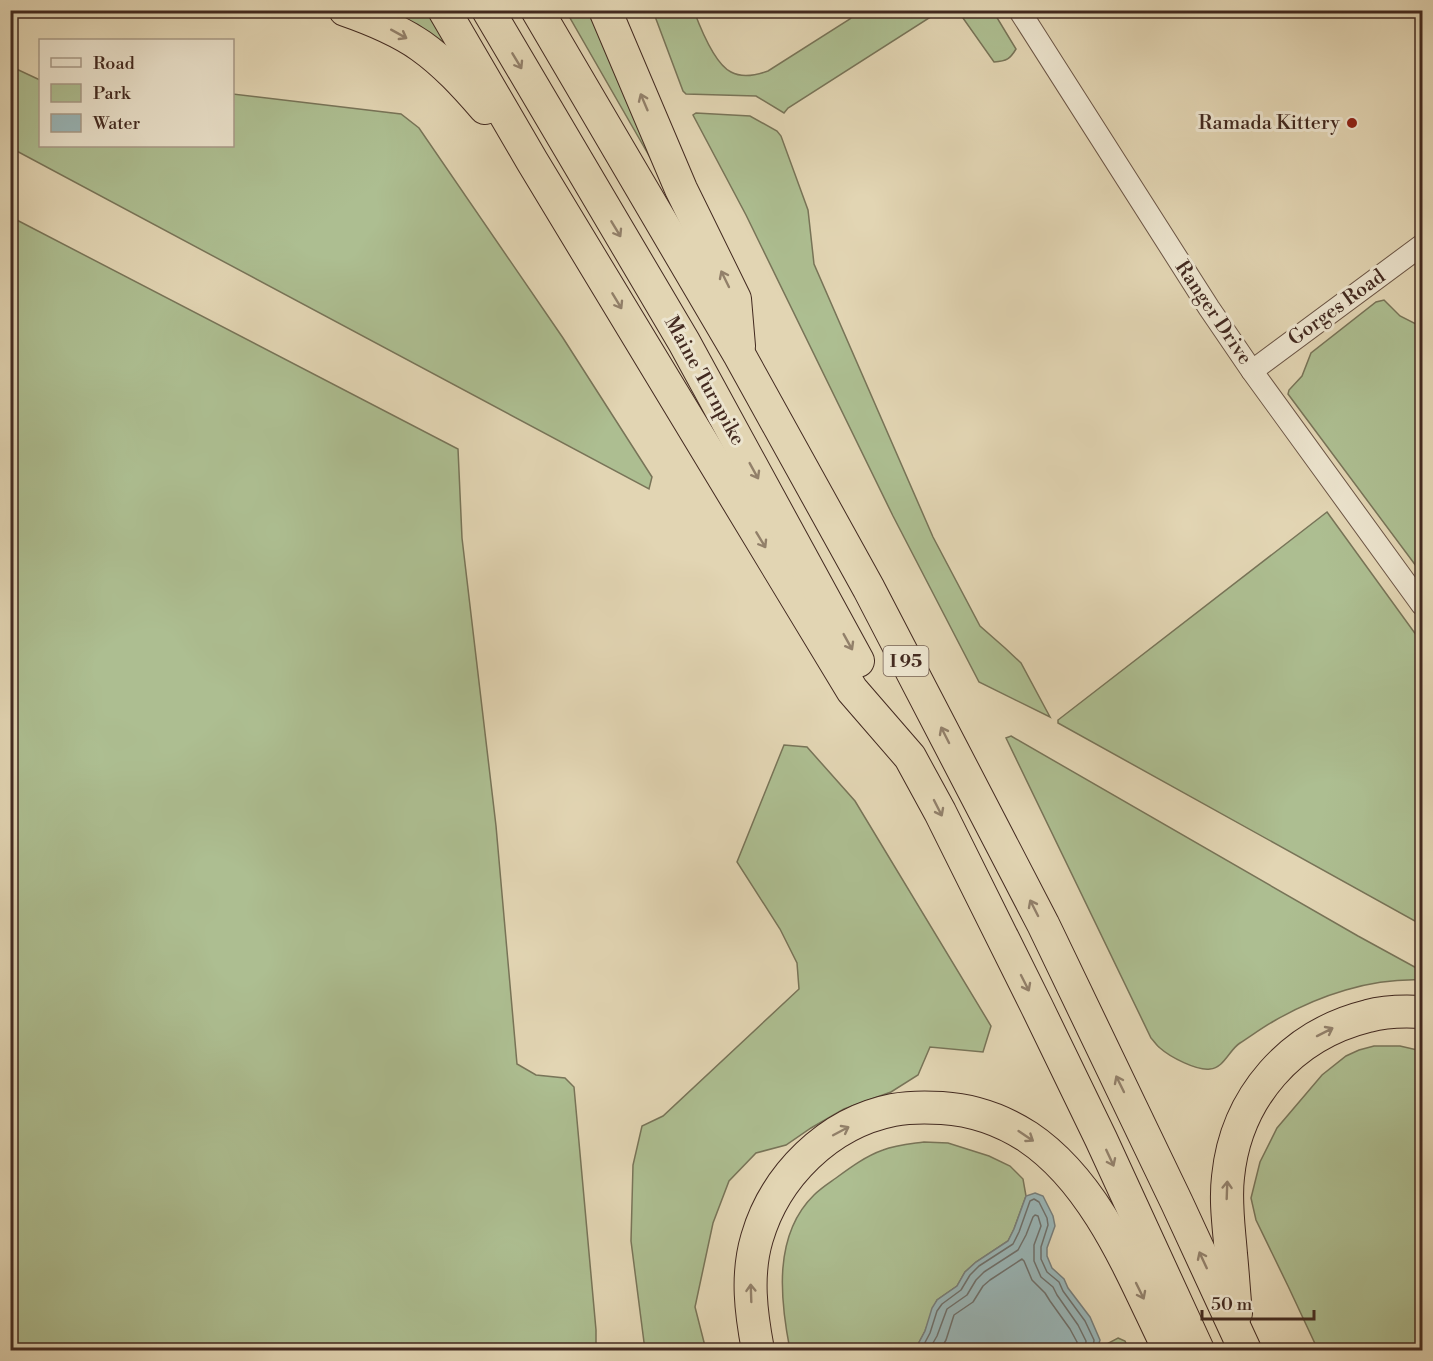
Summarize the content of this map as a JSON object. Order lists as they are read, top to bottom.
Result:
{
  "streets": {
    "highway": ["Maine Turnpike", "I 95"],
    "street": ["Gorges Road", "Ranger Drive"]
  },
  "crossings": [
    ["Gorges Road", "Ranger Drive"],
    ["Maine Turnpike", "I 95"]
  ],
  "places": ["Ramada Kittery"],
  "legend": ["Road", "Park", "Water"],
  "scale_bar": "50 m"
}
